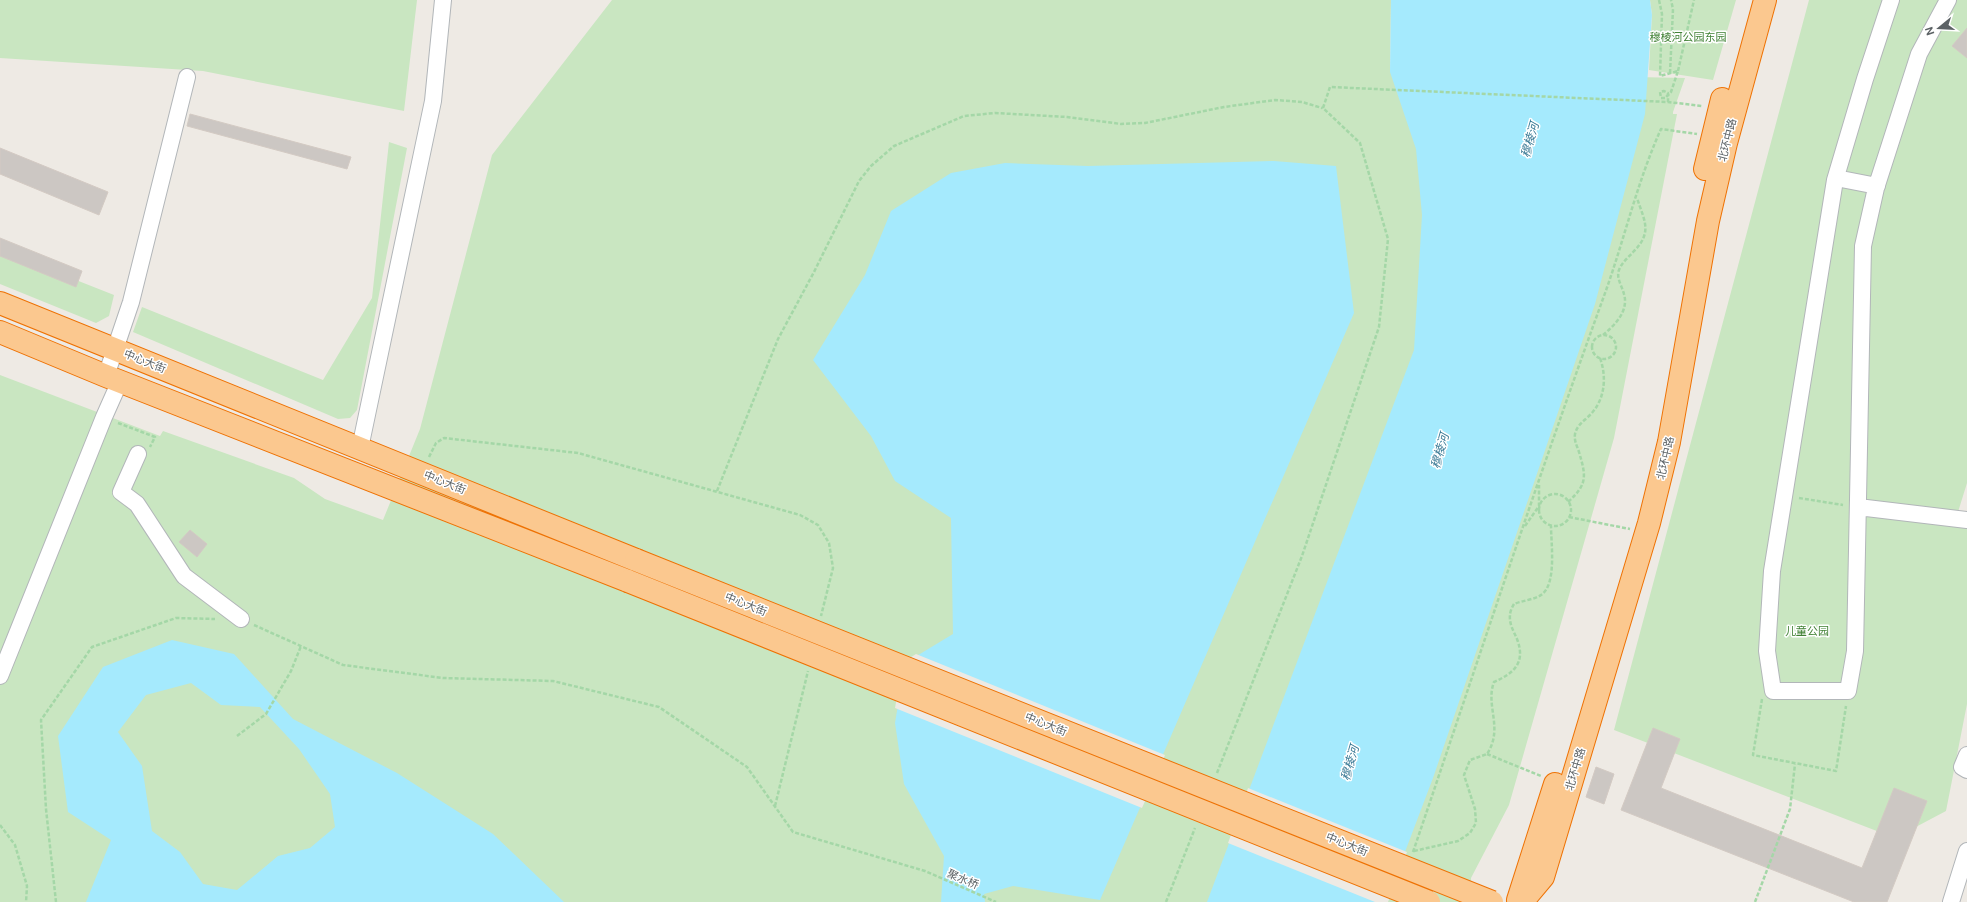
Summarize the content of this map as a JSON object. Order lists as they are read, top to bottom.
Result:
{
  "streets": {
    "highway": ["北环中路", "中心大街"],
    "path": ["聚水桥"]
  },
  "water": ["穆棱河"],
  "parks": ["穆棱河公园东园", "儿童公园"],
  "north": "left"
}
